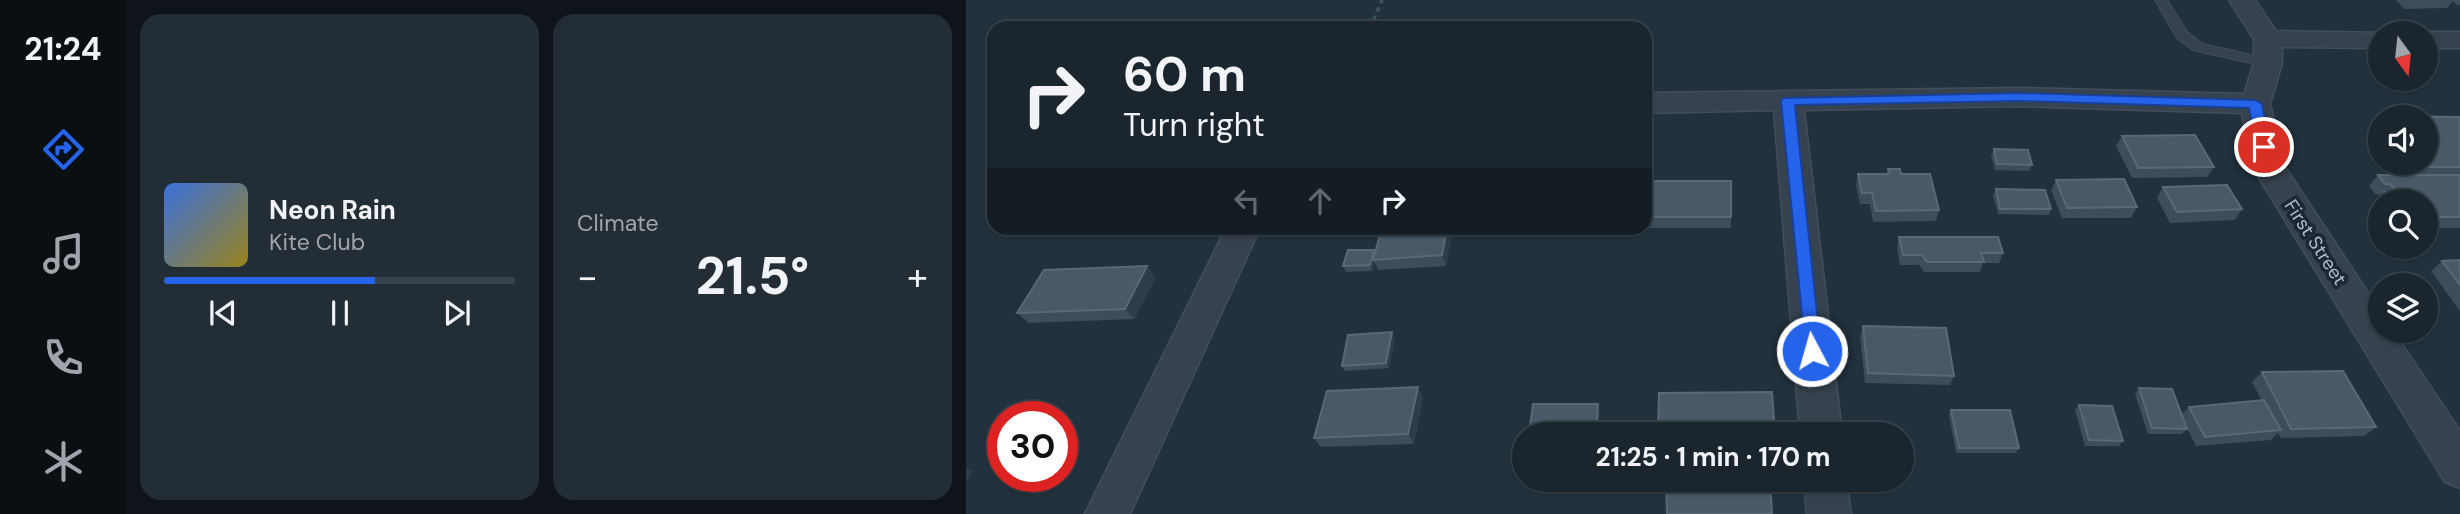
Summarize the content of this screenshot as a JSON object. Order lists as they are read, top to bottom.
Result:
{
  "streets": {
    "street": ["First Street"]
  },
  "north": "bottom",
  "page": {
    "tabs": "21:24",
    "tile": "Climate",
    "turn": ["60 m", "Turn right"],
    "song": ["Neon Rain", "Kite Club"],
    "heat": ["−", "21.5°", "+"],
    "limit": "30",
    "trip": "21:25 · 1 min · 170 m"
  }
}
